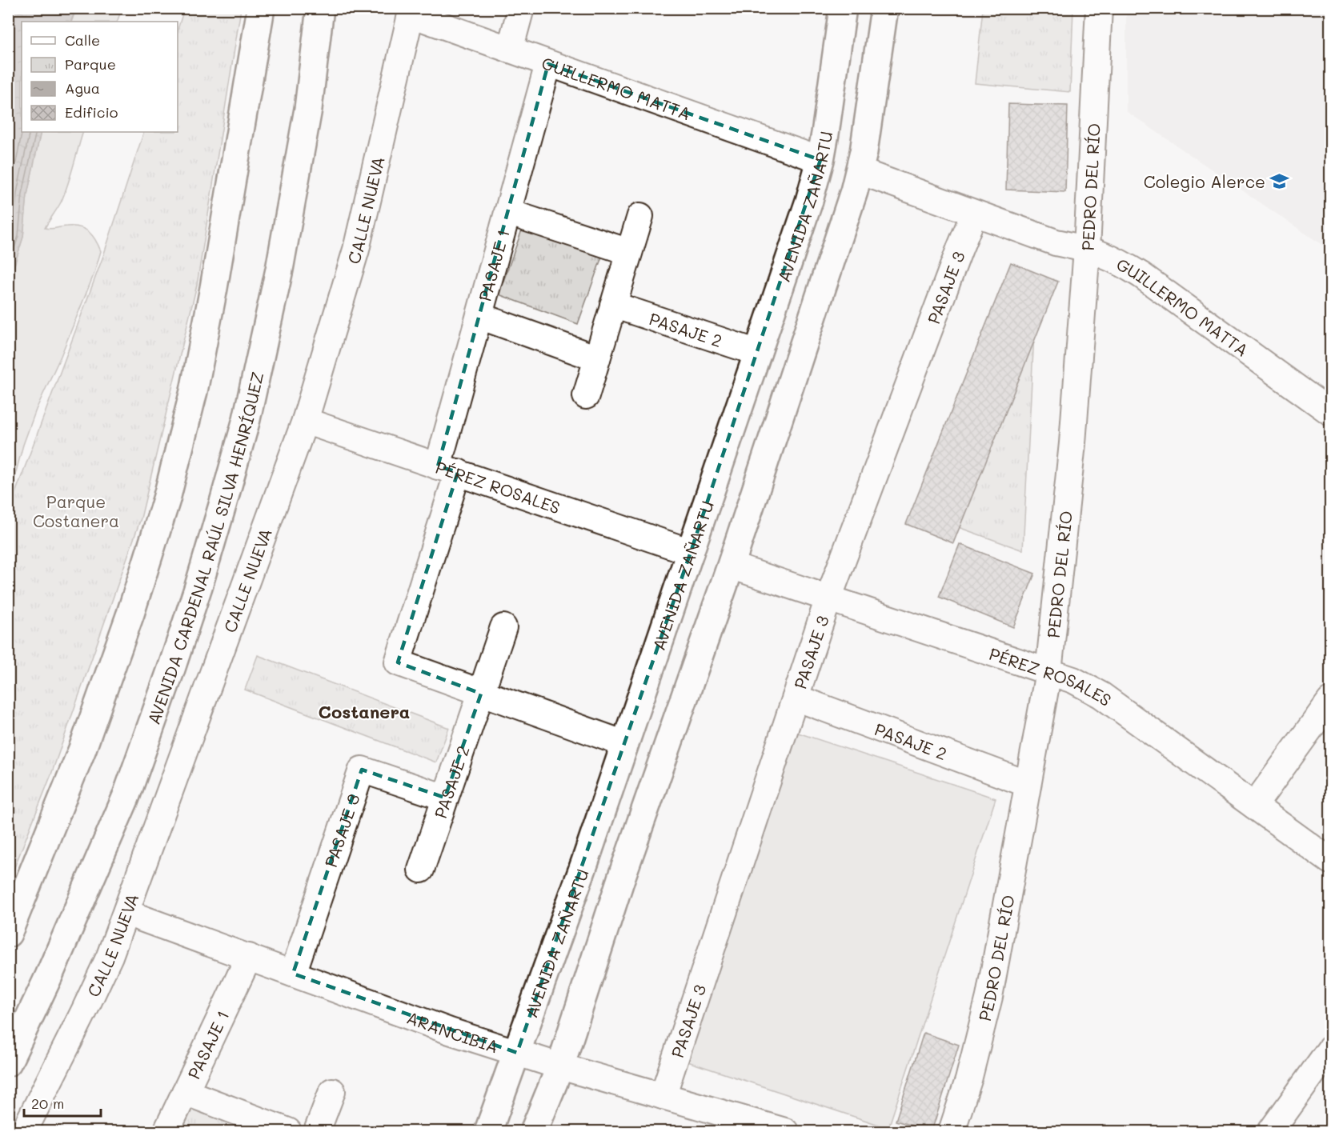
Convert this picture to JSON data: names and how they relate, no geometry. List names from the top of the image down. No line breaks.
{"streets":{"street":["GUILLERMO MATTA","PEDRO DEL RÍO","AVENIDA ZAÑARTU","CALLE NUEVA","PASAJE 1","PASAJE 3","PASAJE 2","PÉREZ ROSALES","AVENIDA CARDENAL RAÚL SILVA HENRÍQUEZ","ARANCIBIA"]},"crossings":[["GUILLERMO MATTA","PEDRO DEL RÍO"],["GUILLERMO MATTA","AVENIDA ZAÑARTU"],["GUILLERMO MATTA","CALLE NUEVA"],["GUILLERMO MATTA","PASAJE 1"],["GUILLERMO MATTA","PASAJE 3"],["PEDRO DEL RÍO","PASAJE 2"],["PEDRO DEL RÍO","PÉREZ ROSALES"],["AVENIDA ZAÑARTU","PASAJE 2"],["AVENIDA ZAÑARTU","PÉREZ ROSALES"],["AVENIDA ZAÑARTU","ARANCIBIA"],["CALLE NUEVA","PÉREZ ROSALES"],["CALLE NUEVA","ARANCIBIA"],["PASAJE 1","PASAJE 2"],["PASAJE 1","PÉREZ ROSALES"],["PASAJE 1","ARANCIBIA"],["PASAJE 3","PASAJE 2"],["PASAJE 3","PÉREZ ROSALES"],["PASAJE 3","ARANCIBIA"]],"districts":["Costanera"],"parks":["Parque Costanera"],"places":{"school or university":["Colegio Alerce"]},"legend":["Calle","Parque","Agua","Edificio"],"scale_bar":"20 m"}
